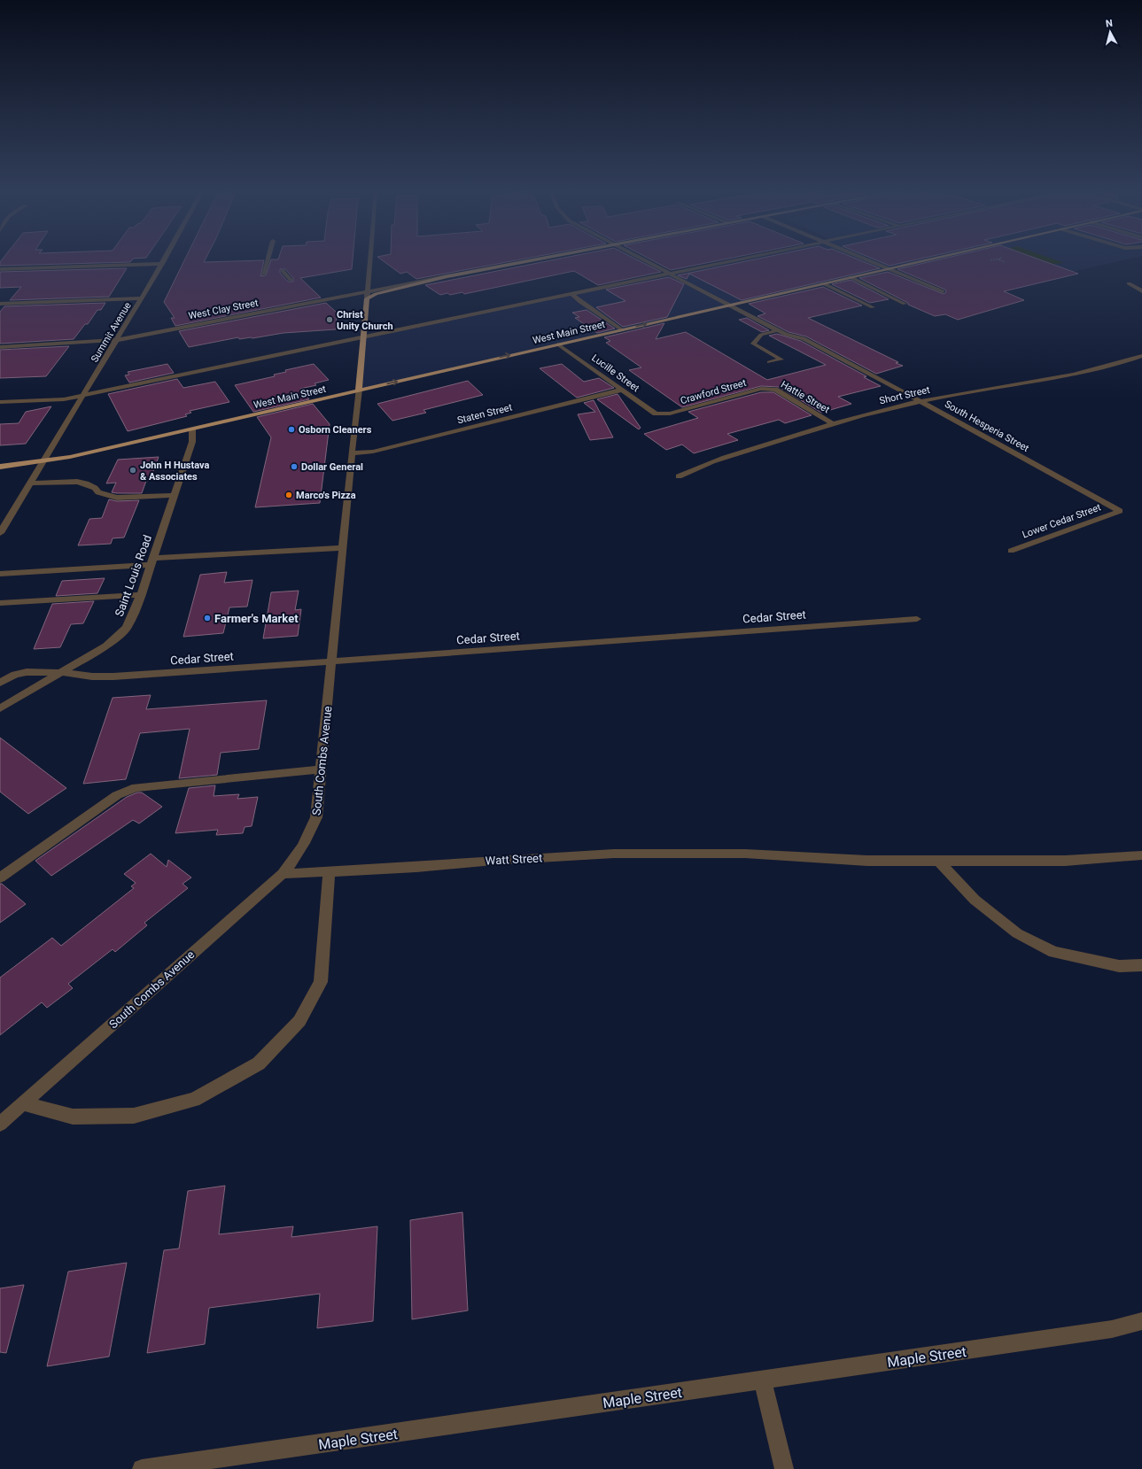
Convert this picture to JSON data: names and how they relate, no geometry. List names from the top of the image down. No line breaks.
{"streets":{"main road":["West Clay Street","West Main Street"],"street":["Summit Avenue","Lucille Street","Crawford Street","Short Street","Hattie Street","Staten Street","South Hesperia Street","Lower Cedar Street","Saint Louis Road","Cedar Street","South Combs Avenue","Watt Street","Maple Street"]},"crossings":[["West Clay Street","Summit Avenue"],["Summit Avenue","West Main Street"],["West Main Street","Lucille Street"],["West Main Street","South Hesperia Street"],["West Main Street","Saint Louis Road"],["West Main Street","South Combs Avenue"],["Lucille Street","Crawford Street"],["Lucille Street","Staten Street"],["Crawford Street","Hattie Street"],["Short Street","Hattie Street"],["Short Street","South Hesperia Street"],["Staten Street","South Combs Avenue"],["South Hesperia Street","Lower Cedar Street"],["Saint Louis Road","Cedar Street"],["Cedar Street","South Combs Avenue"],["South Combs Avenue","Watt Street"]],"places":["Christ Unity Church","Osborn Cleaners","Dollar General","John H Hustava & Associates","Marco's Pizza","Farmer's Market"],"north":"top"}
